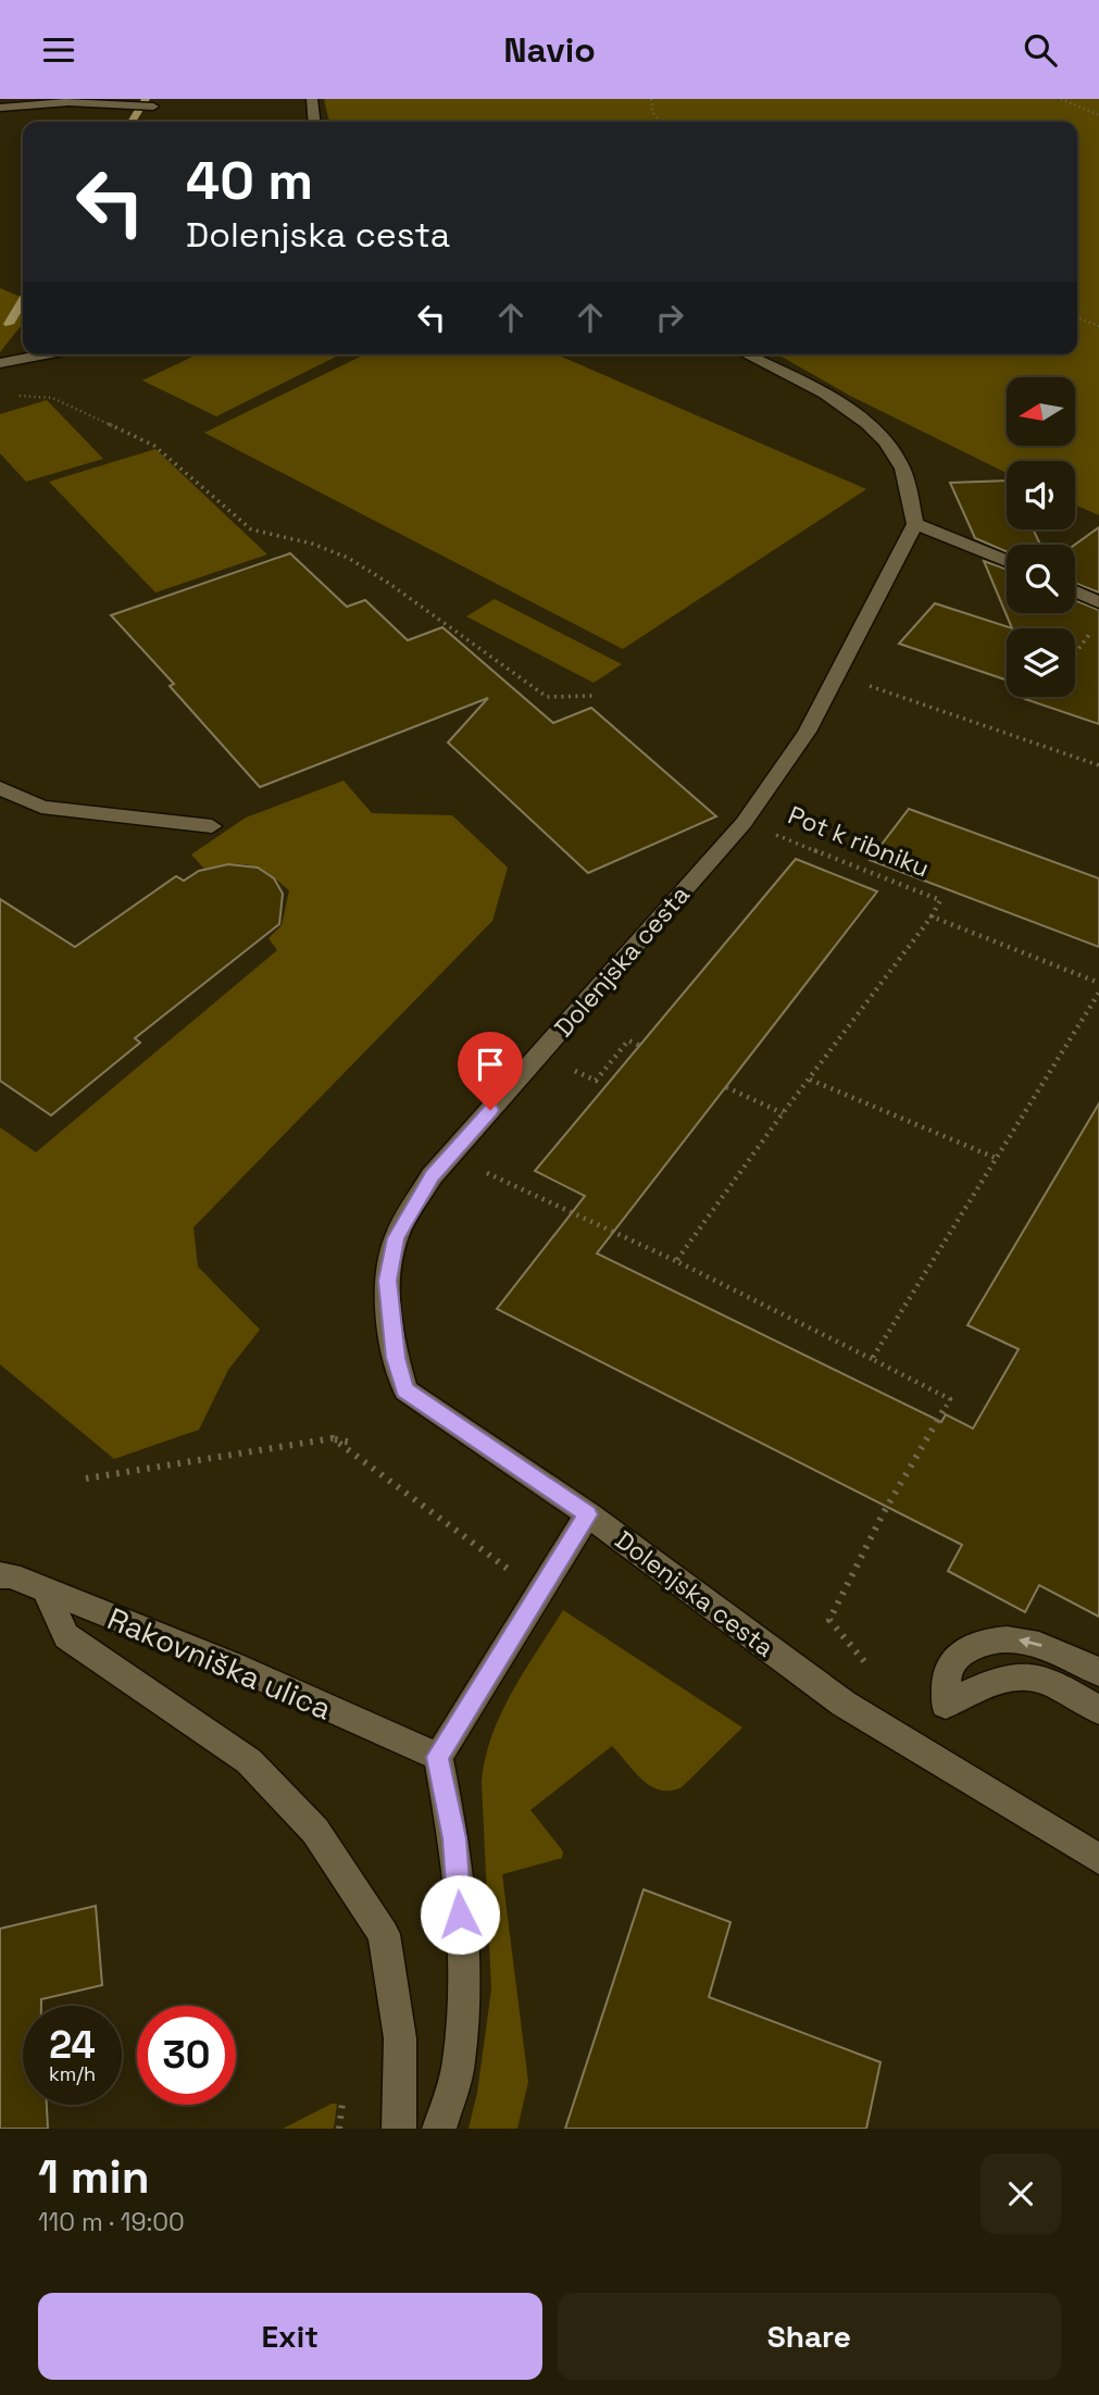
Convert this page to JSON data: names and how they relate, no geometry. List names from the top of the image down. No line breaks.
{"streets":{"street":["Dolenjska cesta","Rakovniška ulica"],"path":["Pot k ribniku"]},"crossings":[["Pot k ribniku","Dolenjska cesta"]],"north":"left","page":{"header":"Navio","turn":["40 m","Dolenjska cesta"],"speed":"24 km/h","limit":"30","heading":["1 min","110 m · 19:00"],"buttons":["Exit","Share"]}}
